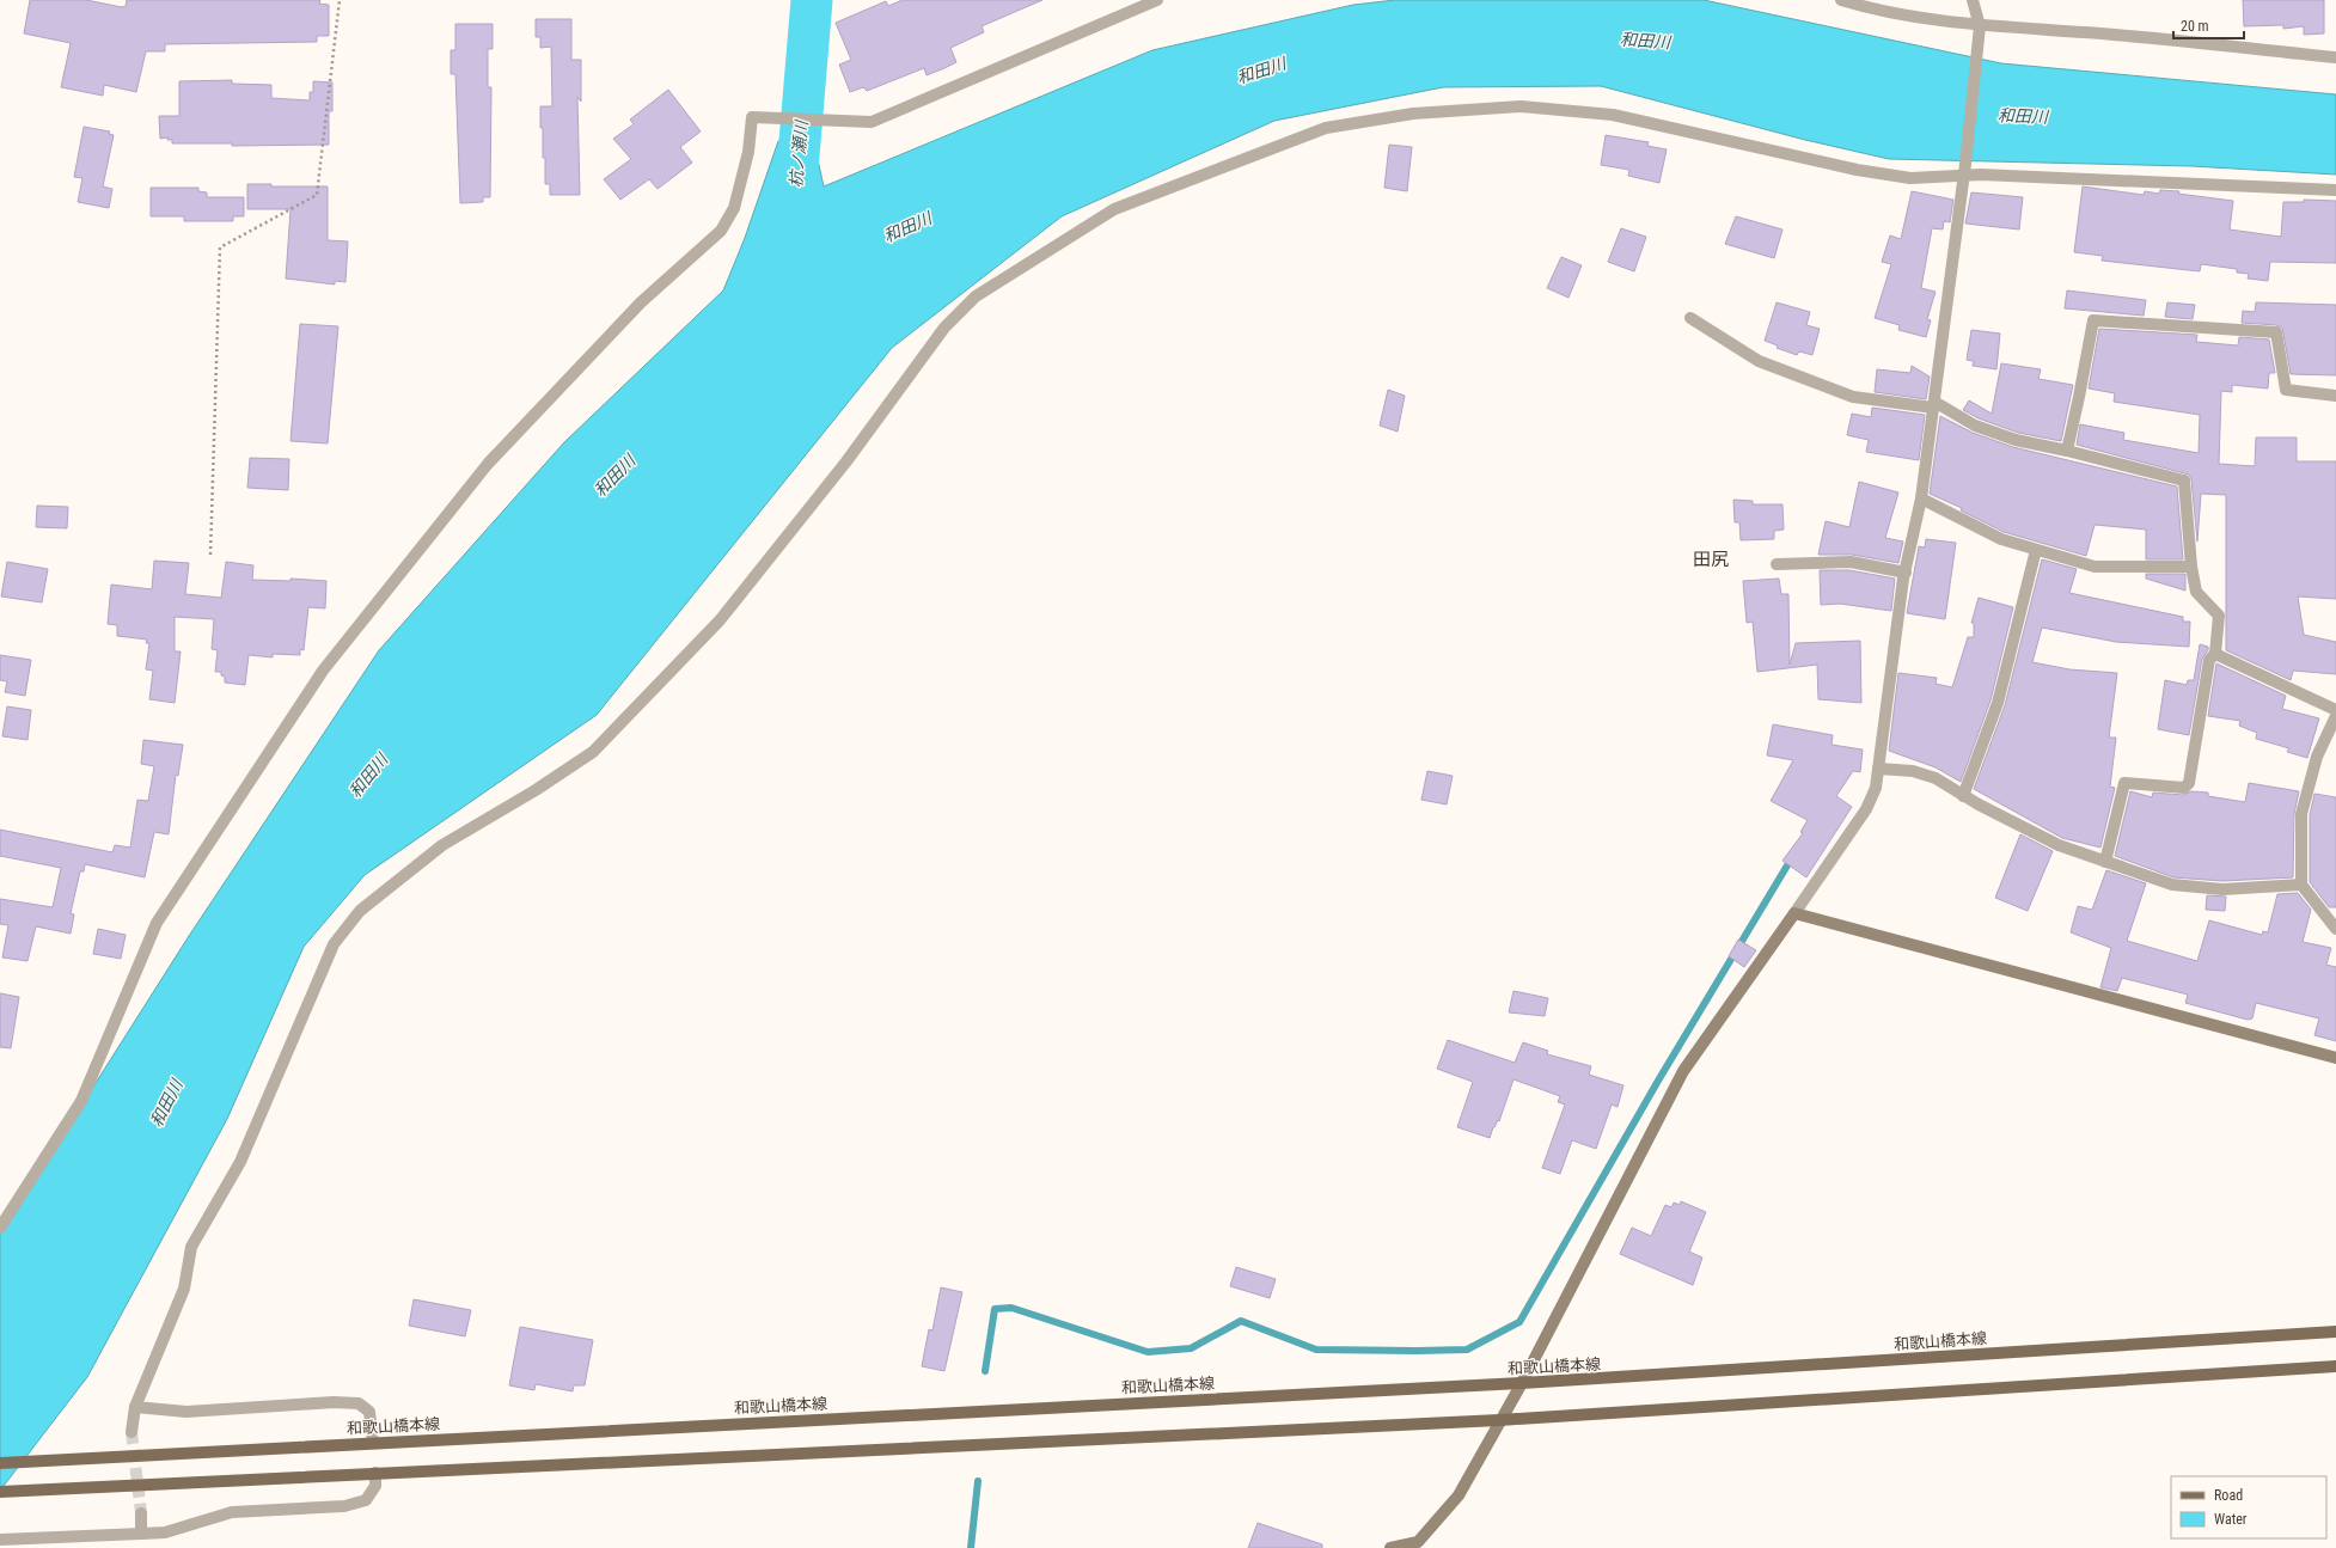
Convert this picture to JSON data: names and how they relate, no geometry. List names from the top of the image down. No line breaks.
{"streets":{"main road":["和歌山橋本線"]},"districts":["田尻"],"water":["和田川","杭ノ瀬川"],"legend":["Road","Water"],"scale_bar":"20 m"}
